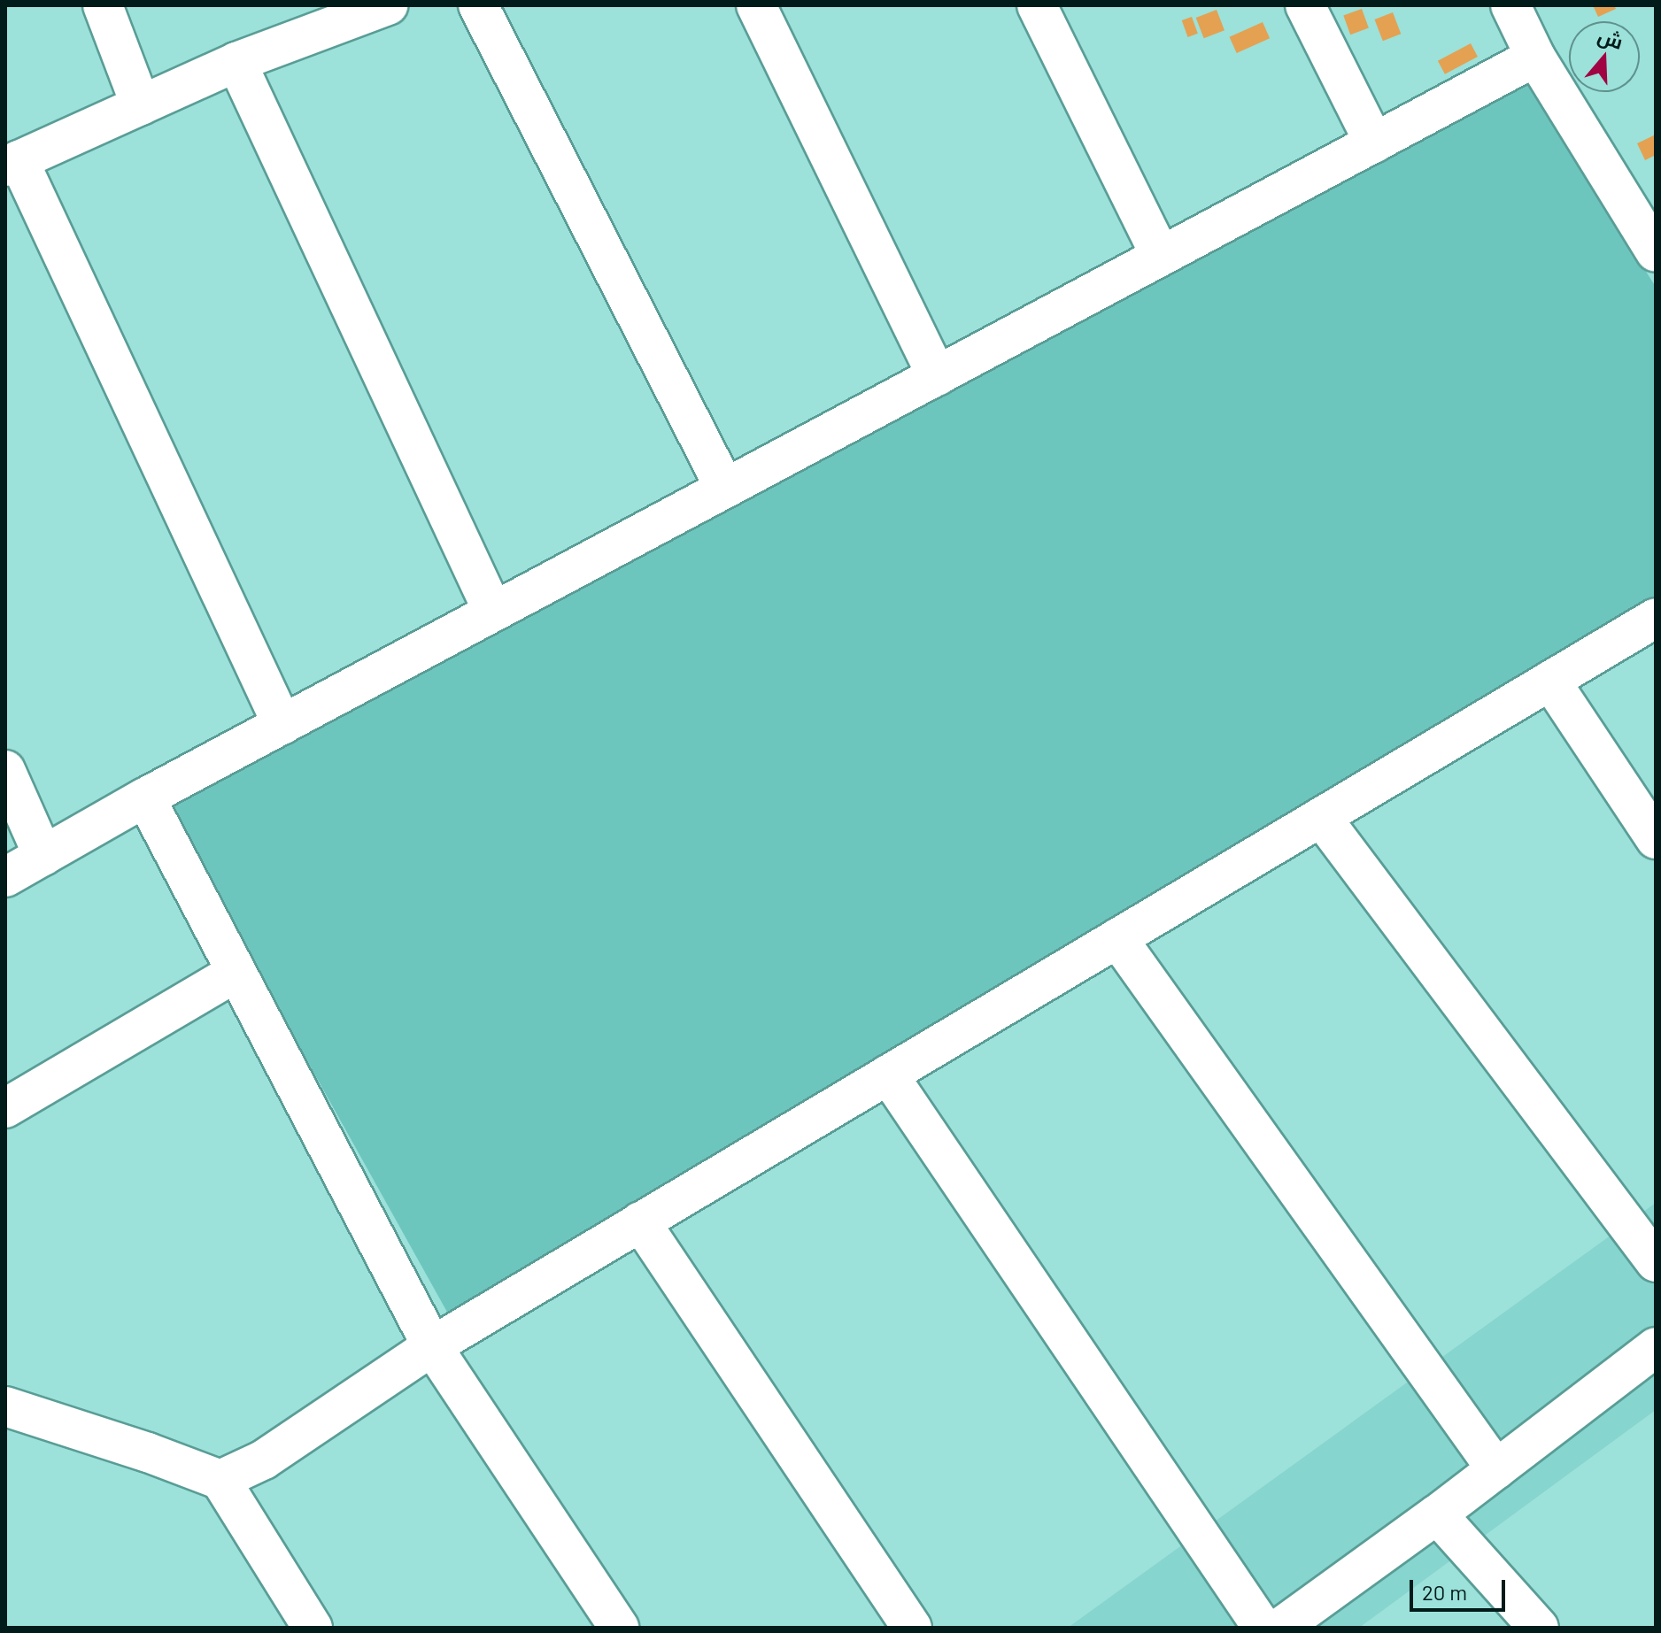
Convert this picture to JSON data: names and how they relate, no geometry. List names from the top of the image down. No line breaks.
{"scale_bar":"20 m","north":"top"}
